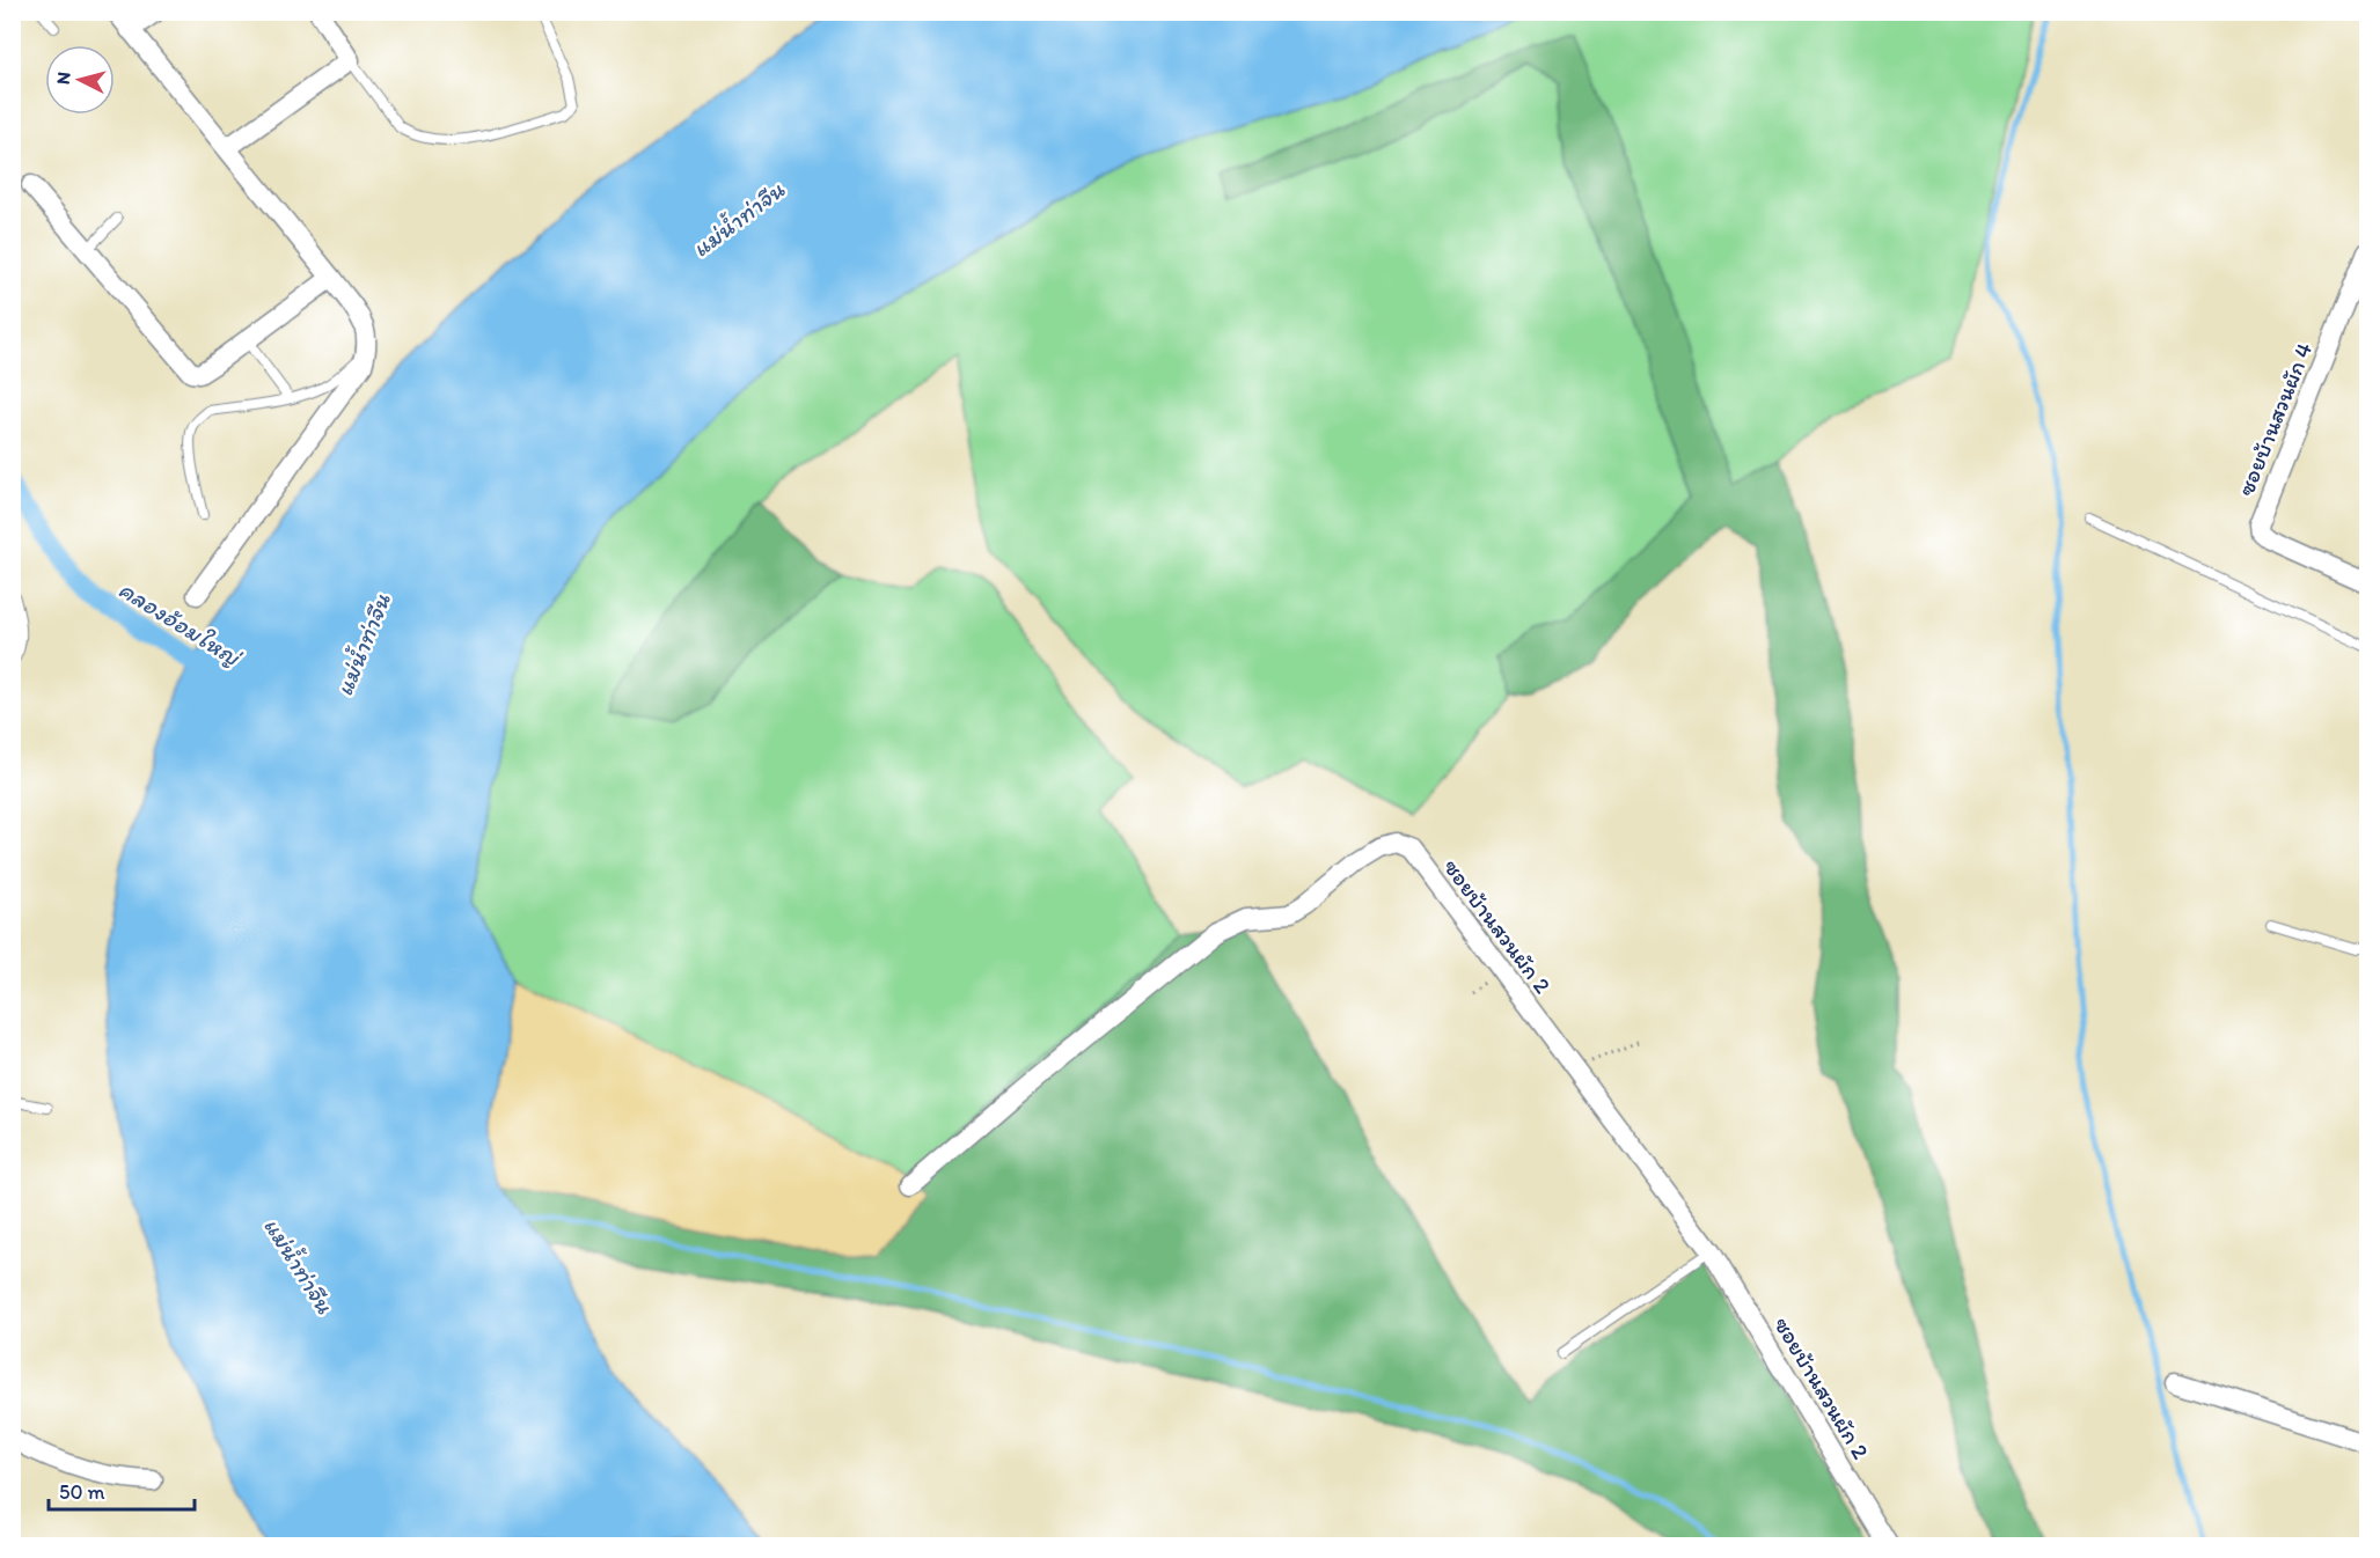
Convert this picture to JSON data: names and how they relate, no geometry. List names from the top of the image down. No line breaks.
{"streets":{"street":["ซอยบ้านสวนผัก 4","ซอยบ้านสวนผัก 2"]},"water":["แม่น้ำท่าจีน","คลองอ้อมใหญ่"],"scale_bar":"50 m","north":"left"}
